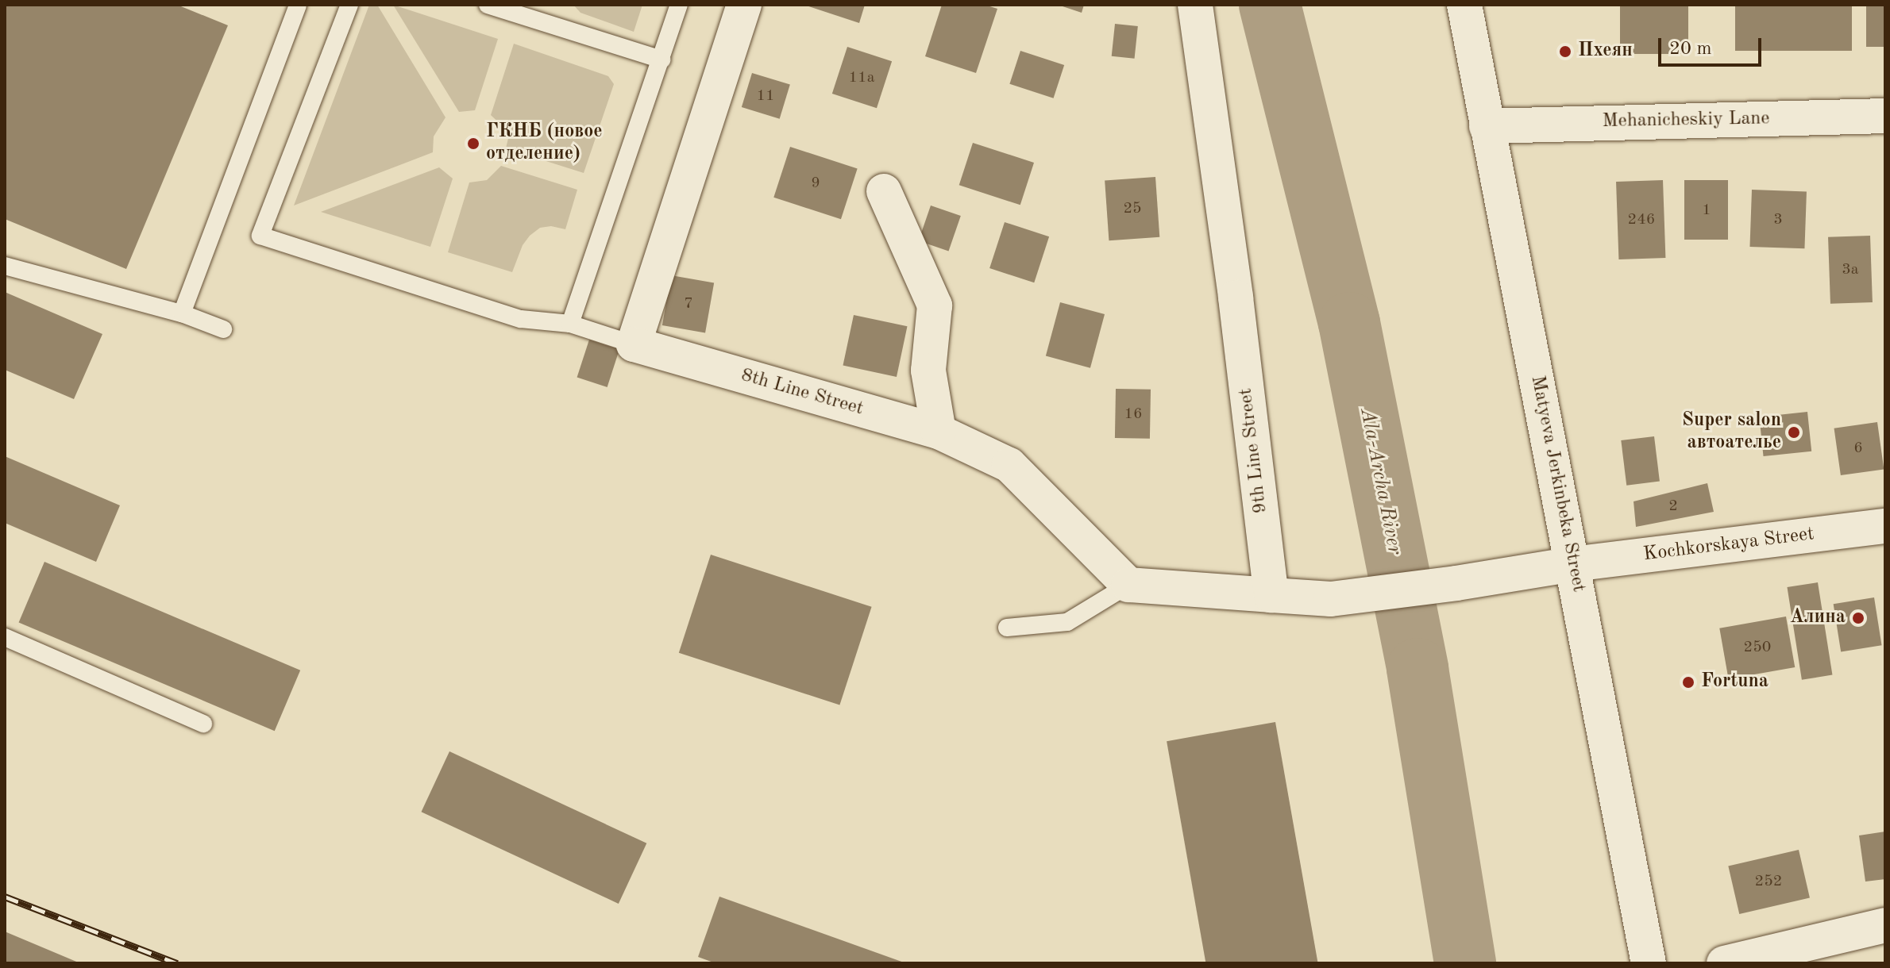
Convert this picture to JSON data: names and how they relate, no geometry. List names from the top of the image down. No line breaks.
{"streets":{"street":["Mehanicheskiy Lane","8th Line Street","9th Line Street","Matyeva Jerkinbeka Street","Kochkorskaya Street"]},"crossings":[["Mehanicheskiy Lane","Matyeva Jerkinbeka Street"],["Matyeva Jerkinbeka Street","Kochkorskaya Street"]],"water":["Ala-Archa River"],"places":["Пхеян","ГКНБ (новое отделение)","Super salon автоателье","Алина","Fortuna"],"house_numbers":["11a","11","9","25","1","246","3","3a","7","16","6","2","250","252"],"scale_bar":"20 m"}
